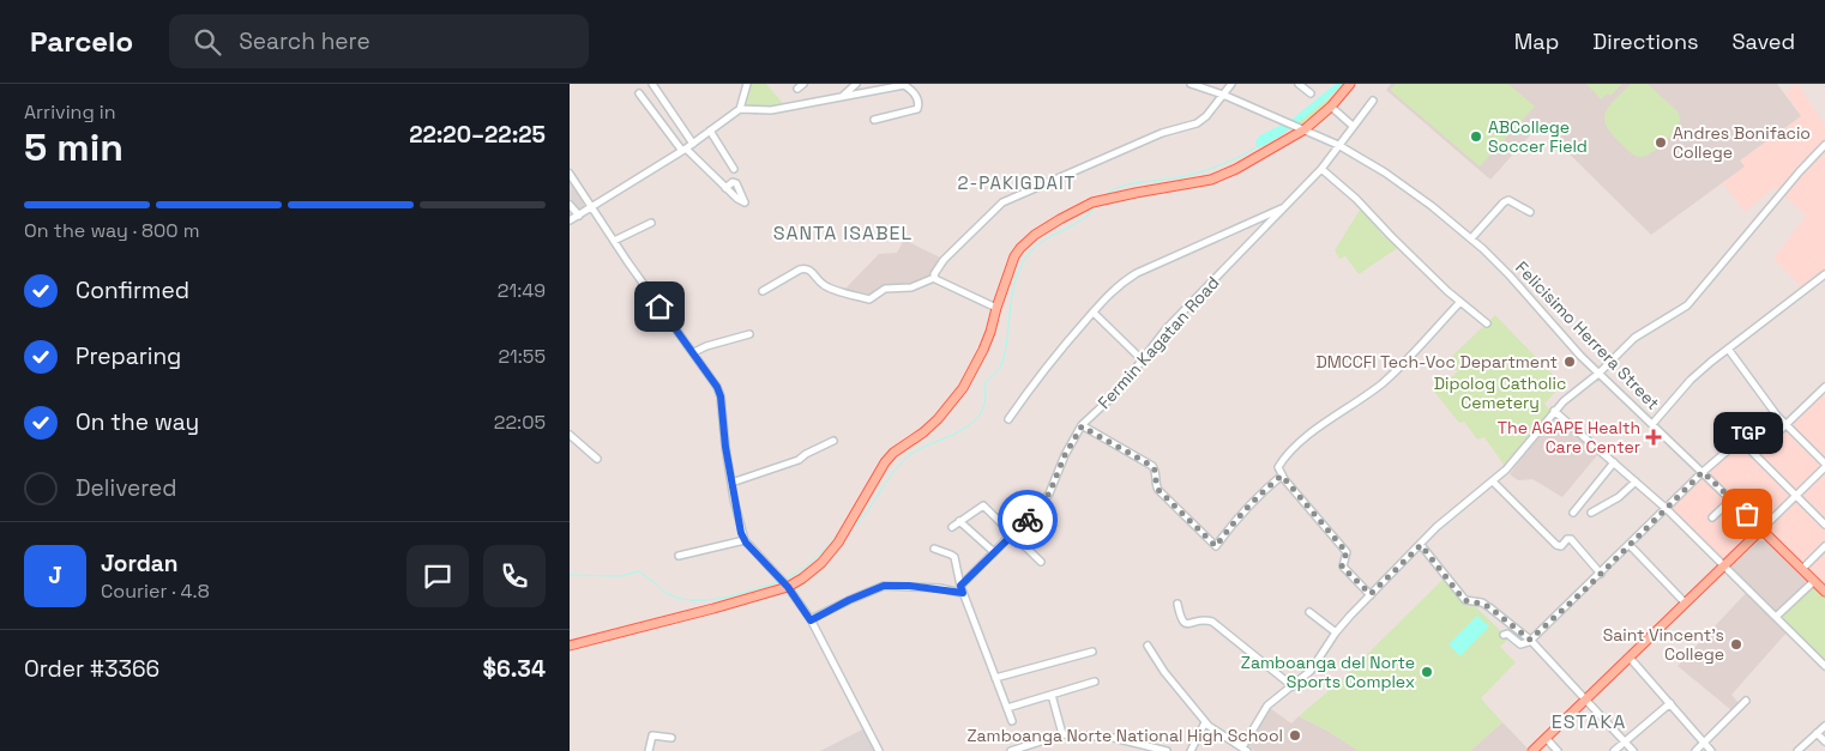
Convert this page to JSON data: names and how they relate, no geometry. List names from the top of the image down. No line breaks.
{"streets":{"main road":["Felicisimo Herrera Street"],"street":["Fermin Kagatan Road"]},"crossings":[["Felicisimo Herrera Street","Fermin Kagatan Road"]],"districts":["2-PAKIGDAIT","SANTA ISABEL","ESTAKA"],"parks":["Dipolog Catholic Cemetery"],"places":{"other":["ABCollege Soccer Field","Andres Bonifacio College","DMCCFI Tech-Voc Department","TGP","Saint Vincent's College","Zamboanga del Norte Sports Complex","Zamboanga Norte National High School"],"health":["The AGAPE Health Care Center"]},"page":{"header":"Parcelo","search":"Search here","nav":["Map","Directions","Saved"],"heading":["5 min","Arriving in","22:20–22:25"],"panel":["Jordan","Courier · 4.8","Order #3366","$6.34"],"bar":"On the way · 800 m","list":[["Confirmed","21:49"],["Preparing","21:55"],["On the way","22:05"],"Delivered"],"bubble":"TGP","round":"J"}}
